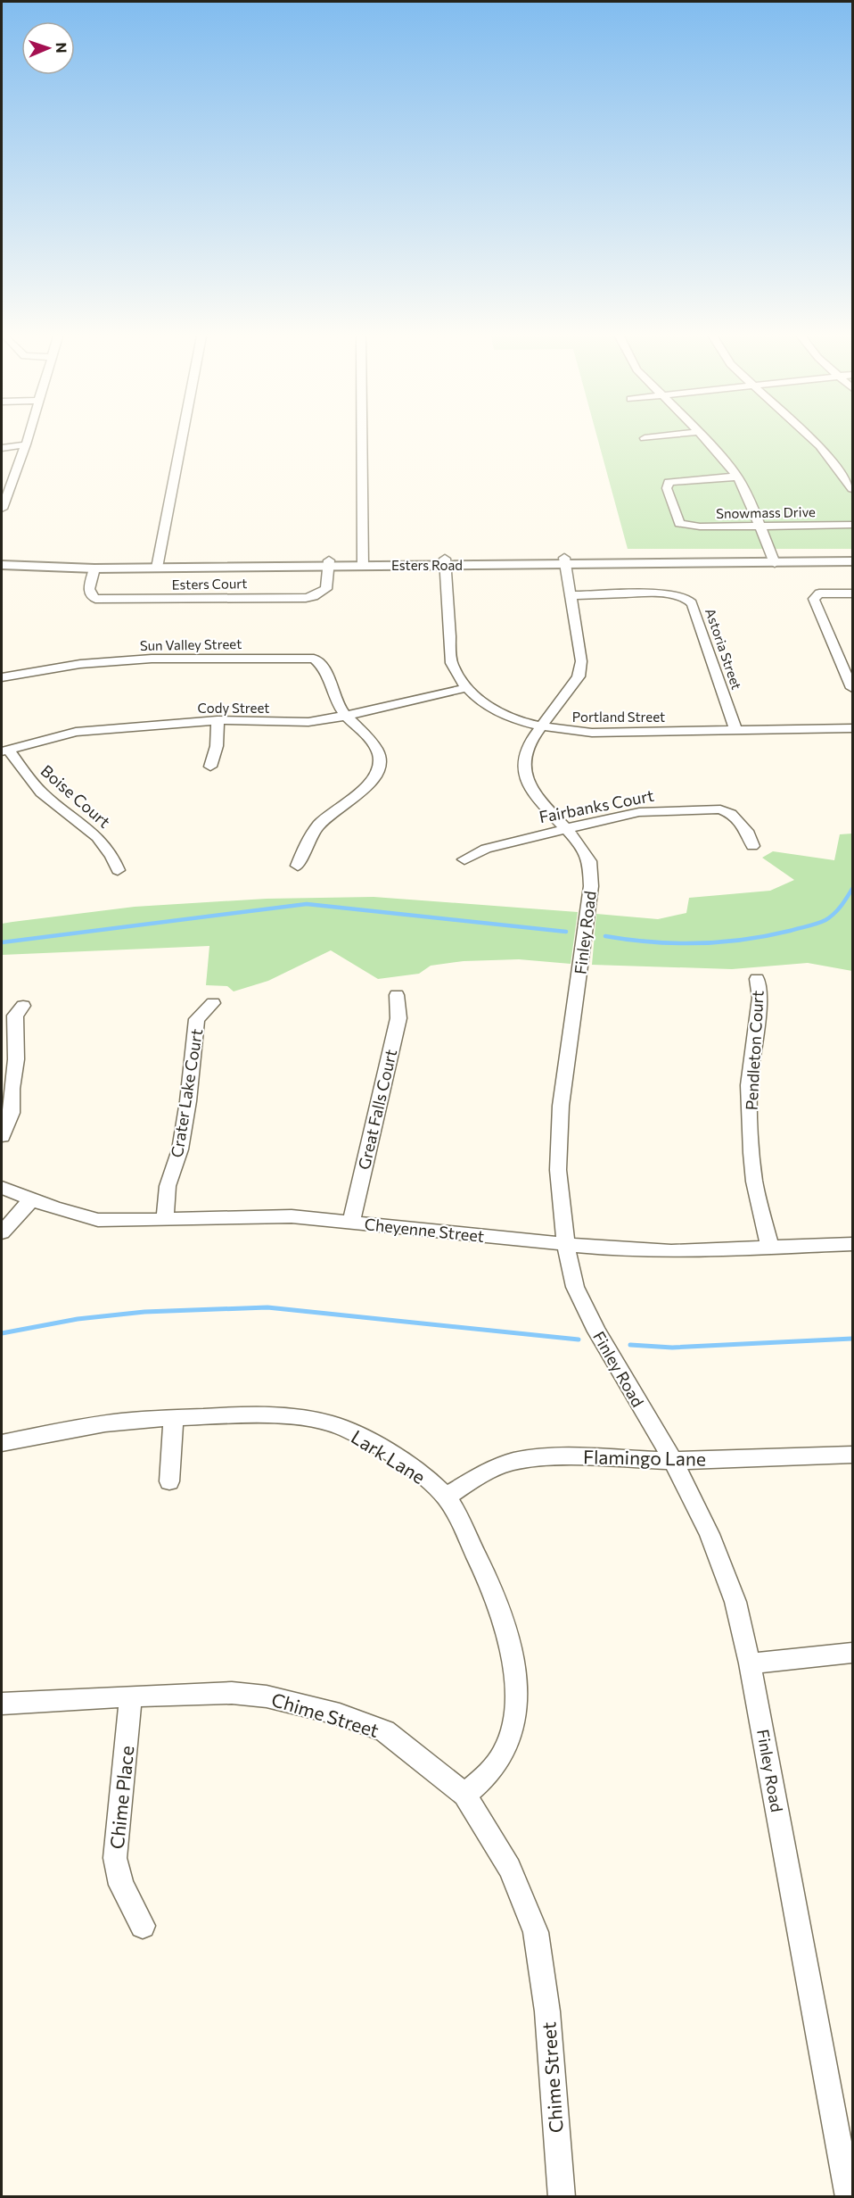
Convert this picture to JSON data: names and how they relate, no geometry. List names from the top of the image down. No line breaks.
{"streets":{"main road":["Esters Road"],"street":["Snowmass Drive","Esters Court","Sun Valley Street","Astoria Street","Cody Street","Portland Street","Boise Court","Fairbanks Court","Finley Road","Pendleton Court","Crater Lake Court","Great Falls Court","Cheyenne Street","Lark Lane","Flamingo Lane","Chime Street","Chime Place"]},"crossings":[["Esters Road","Esters Court"],["Esters Road","Portland Street"],["Esters Road","Finley Road"],["Sun Valley Street","Cody Street"],["Astoria Street","Portland Street"],["Astoria Street","Finley Road"],["Cody Street","Portland Street"],["Cody Street","Boise Court"],["Portland Street","Finley Road"],["Fairbanks Court","Finley Road"],["Finley Road","Cheyenne Street"],["Finley Road","Flamingo Lane"],["Pendleton Court","Cheyenne Street"],["Crater Lake Court","Cheyenne Street"],["Great Falls Court","Cheyenne Street"],["Lark Lane","Flamingo Lane"],["Lark Lane","Chime Street"],["Chime Street","Chime Place"]],"north":"right"}
